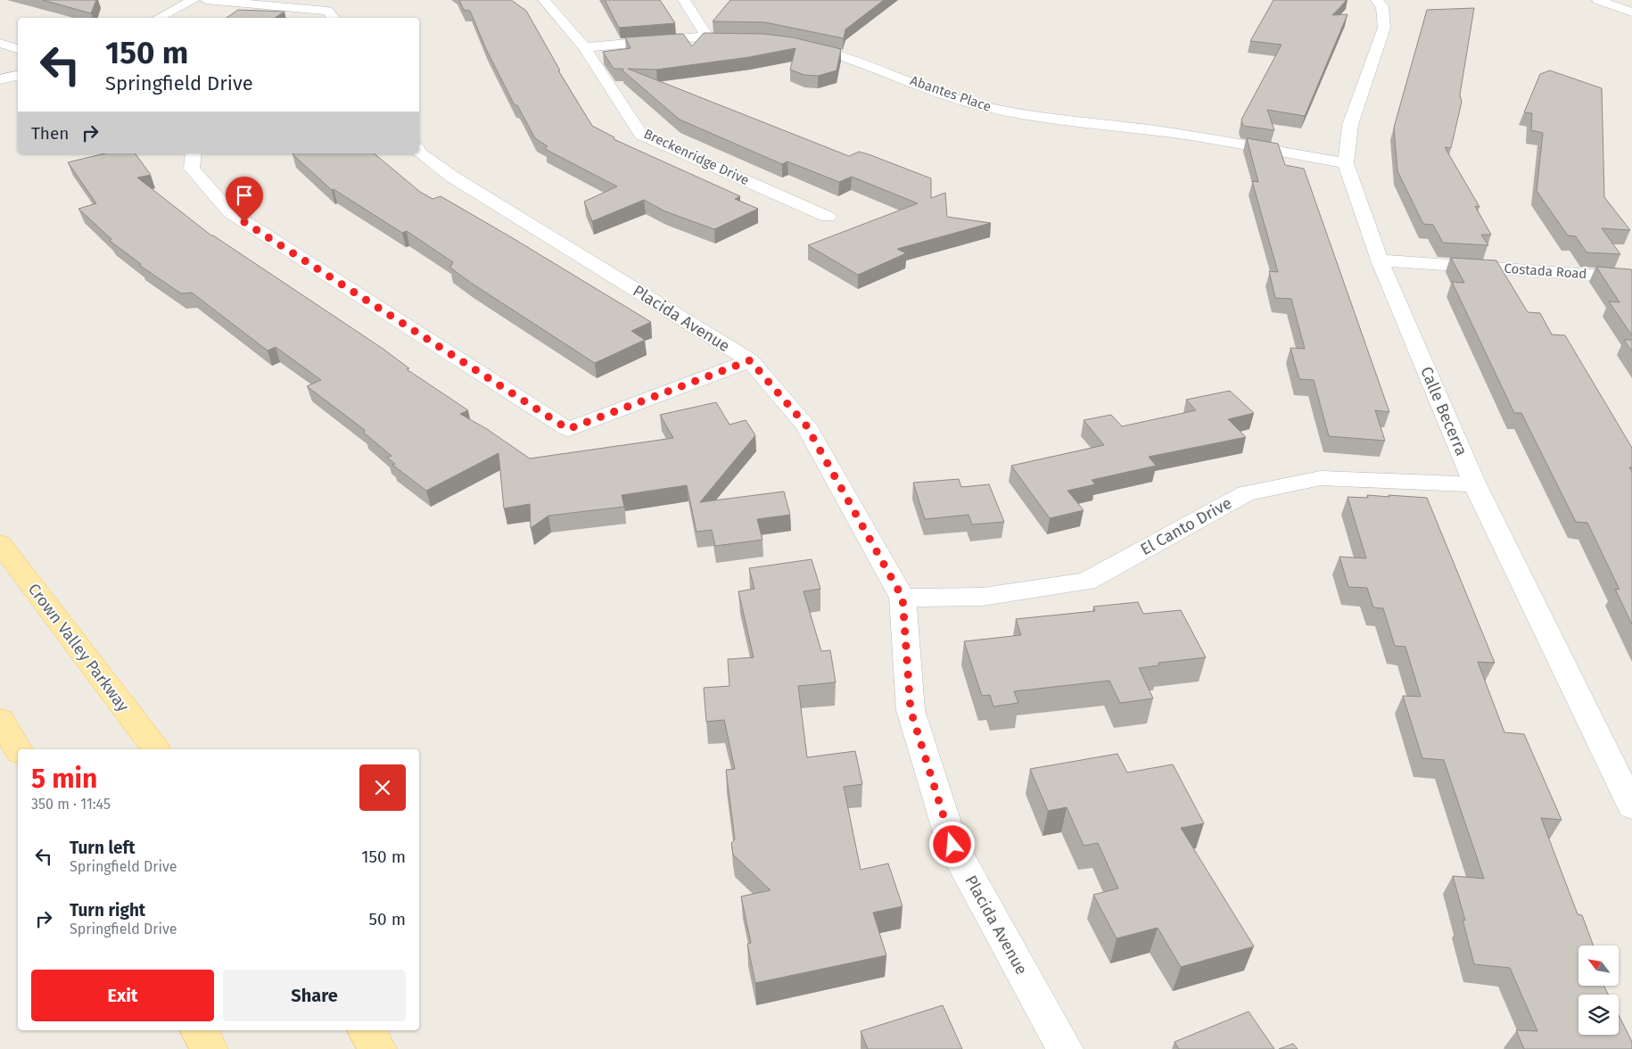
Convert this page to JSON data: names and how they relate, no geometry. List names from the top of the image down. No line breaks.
{"streets":{"main road":["Crown Valley Parkway"],"street":["Abantes Place","Breckenridge Drive","Costada Road","Placida Avenue","Calle Becerra","El Canto Drive"]},"crossings":[["Abantes Place","Calle Becerra"],["Costada Road","Calle Becerra"],["Placida Avenue","El Canto Drive"],["Calle Becerra","El Canto Drive"]],"north":"top left","page":{"turn":["150 m","Springfield Drive"],"then":"Then","heading":["5 min","350 m · 11:45"],"list":[{"name":"Turn left","note":"Springfield Drive","value":"150 m"},{"name":"Turn right","note":"Springfield Drive","value":"50 m"}],"buttons":["Exit","Share"]}}
